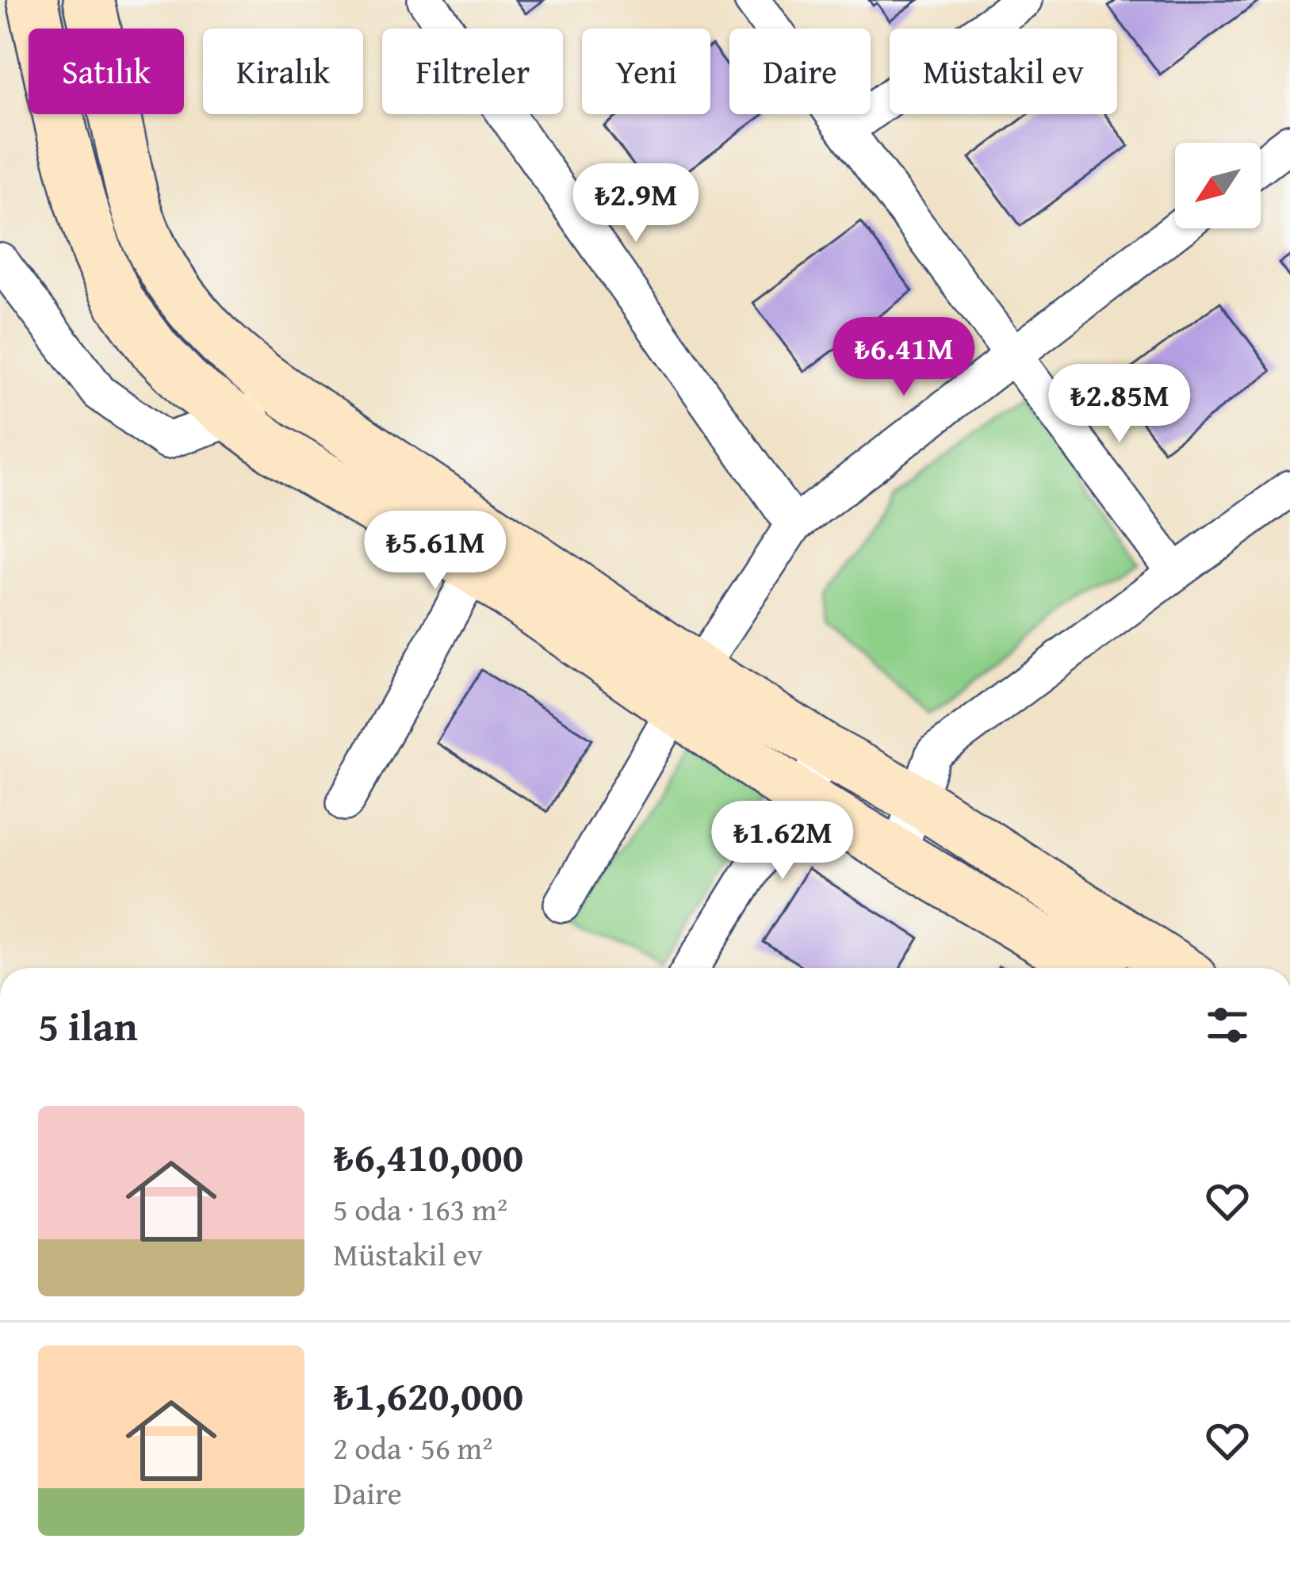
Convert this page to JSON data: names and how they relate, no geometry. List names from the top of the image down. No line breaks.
{"north":"bottom left","page":{"chip":["Satılık","Kiralık","Filtreler","Yeni","Daire","Müstakil ev"],"price":["₺2.9M","₺6.41M","₺2.85M","₺5.61M","₺1.62M"],"heading":"5 ilan","list":[{"name":"₺6,410,000","note":"5 oda · 163 m² · Müstakil ev"},{"name":"₺1,620,000","note":"2 oda · 56 m² · Daire"}]}}
